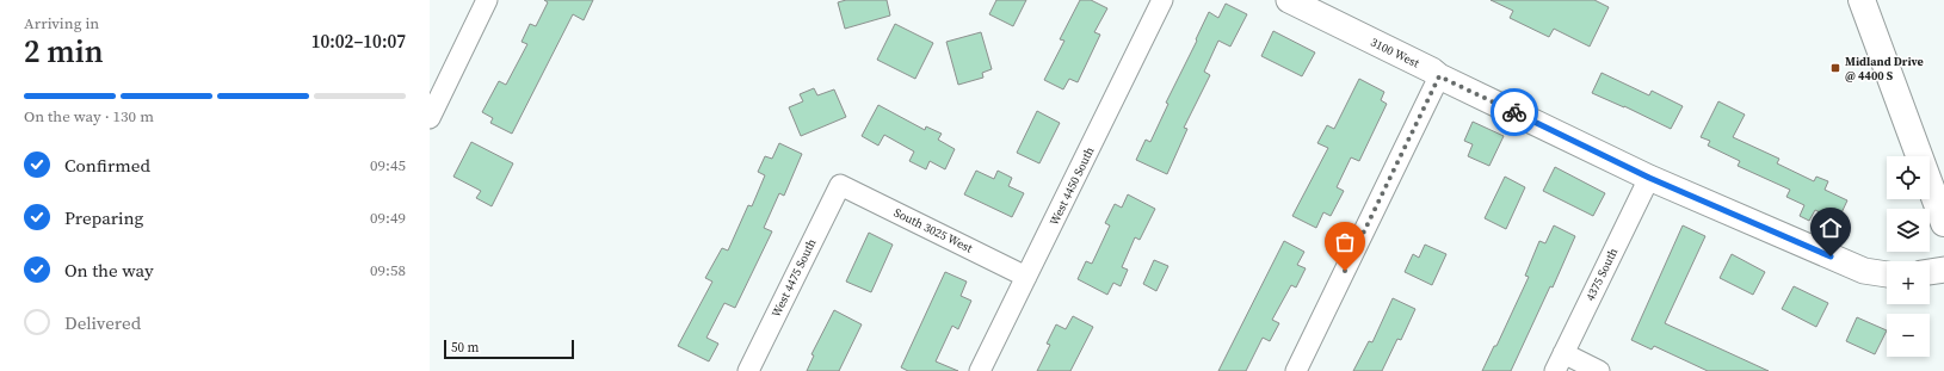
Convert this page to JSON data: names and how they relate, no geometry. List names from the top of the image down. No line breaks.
{"streets":{"street":["3100 West","West 4450 South","South 3025 West","4375 South","West 4475 South"]},"crossings":[["3100 West","4375 South"],["West 4450 South","South 3025 West"],["South 3025 West","West 4475 South"]],"places":{"transit":["Midland Drive @ 4400 S"]},"scale_bar":"50 m","page":{"heading":["2 min","Arriving in","10:02–10:07"],"bar":"On the way · 130 m","list":[["Confirmed","09:45"],["Preparing","09:49"],["On the way","09:58"],"Delivered"],"map_buttons":["+","−"],"scale":"50 m"}}
